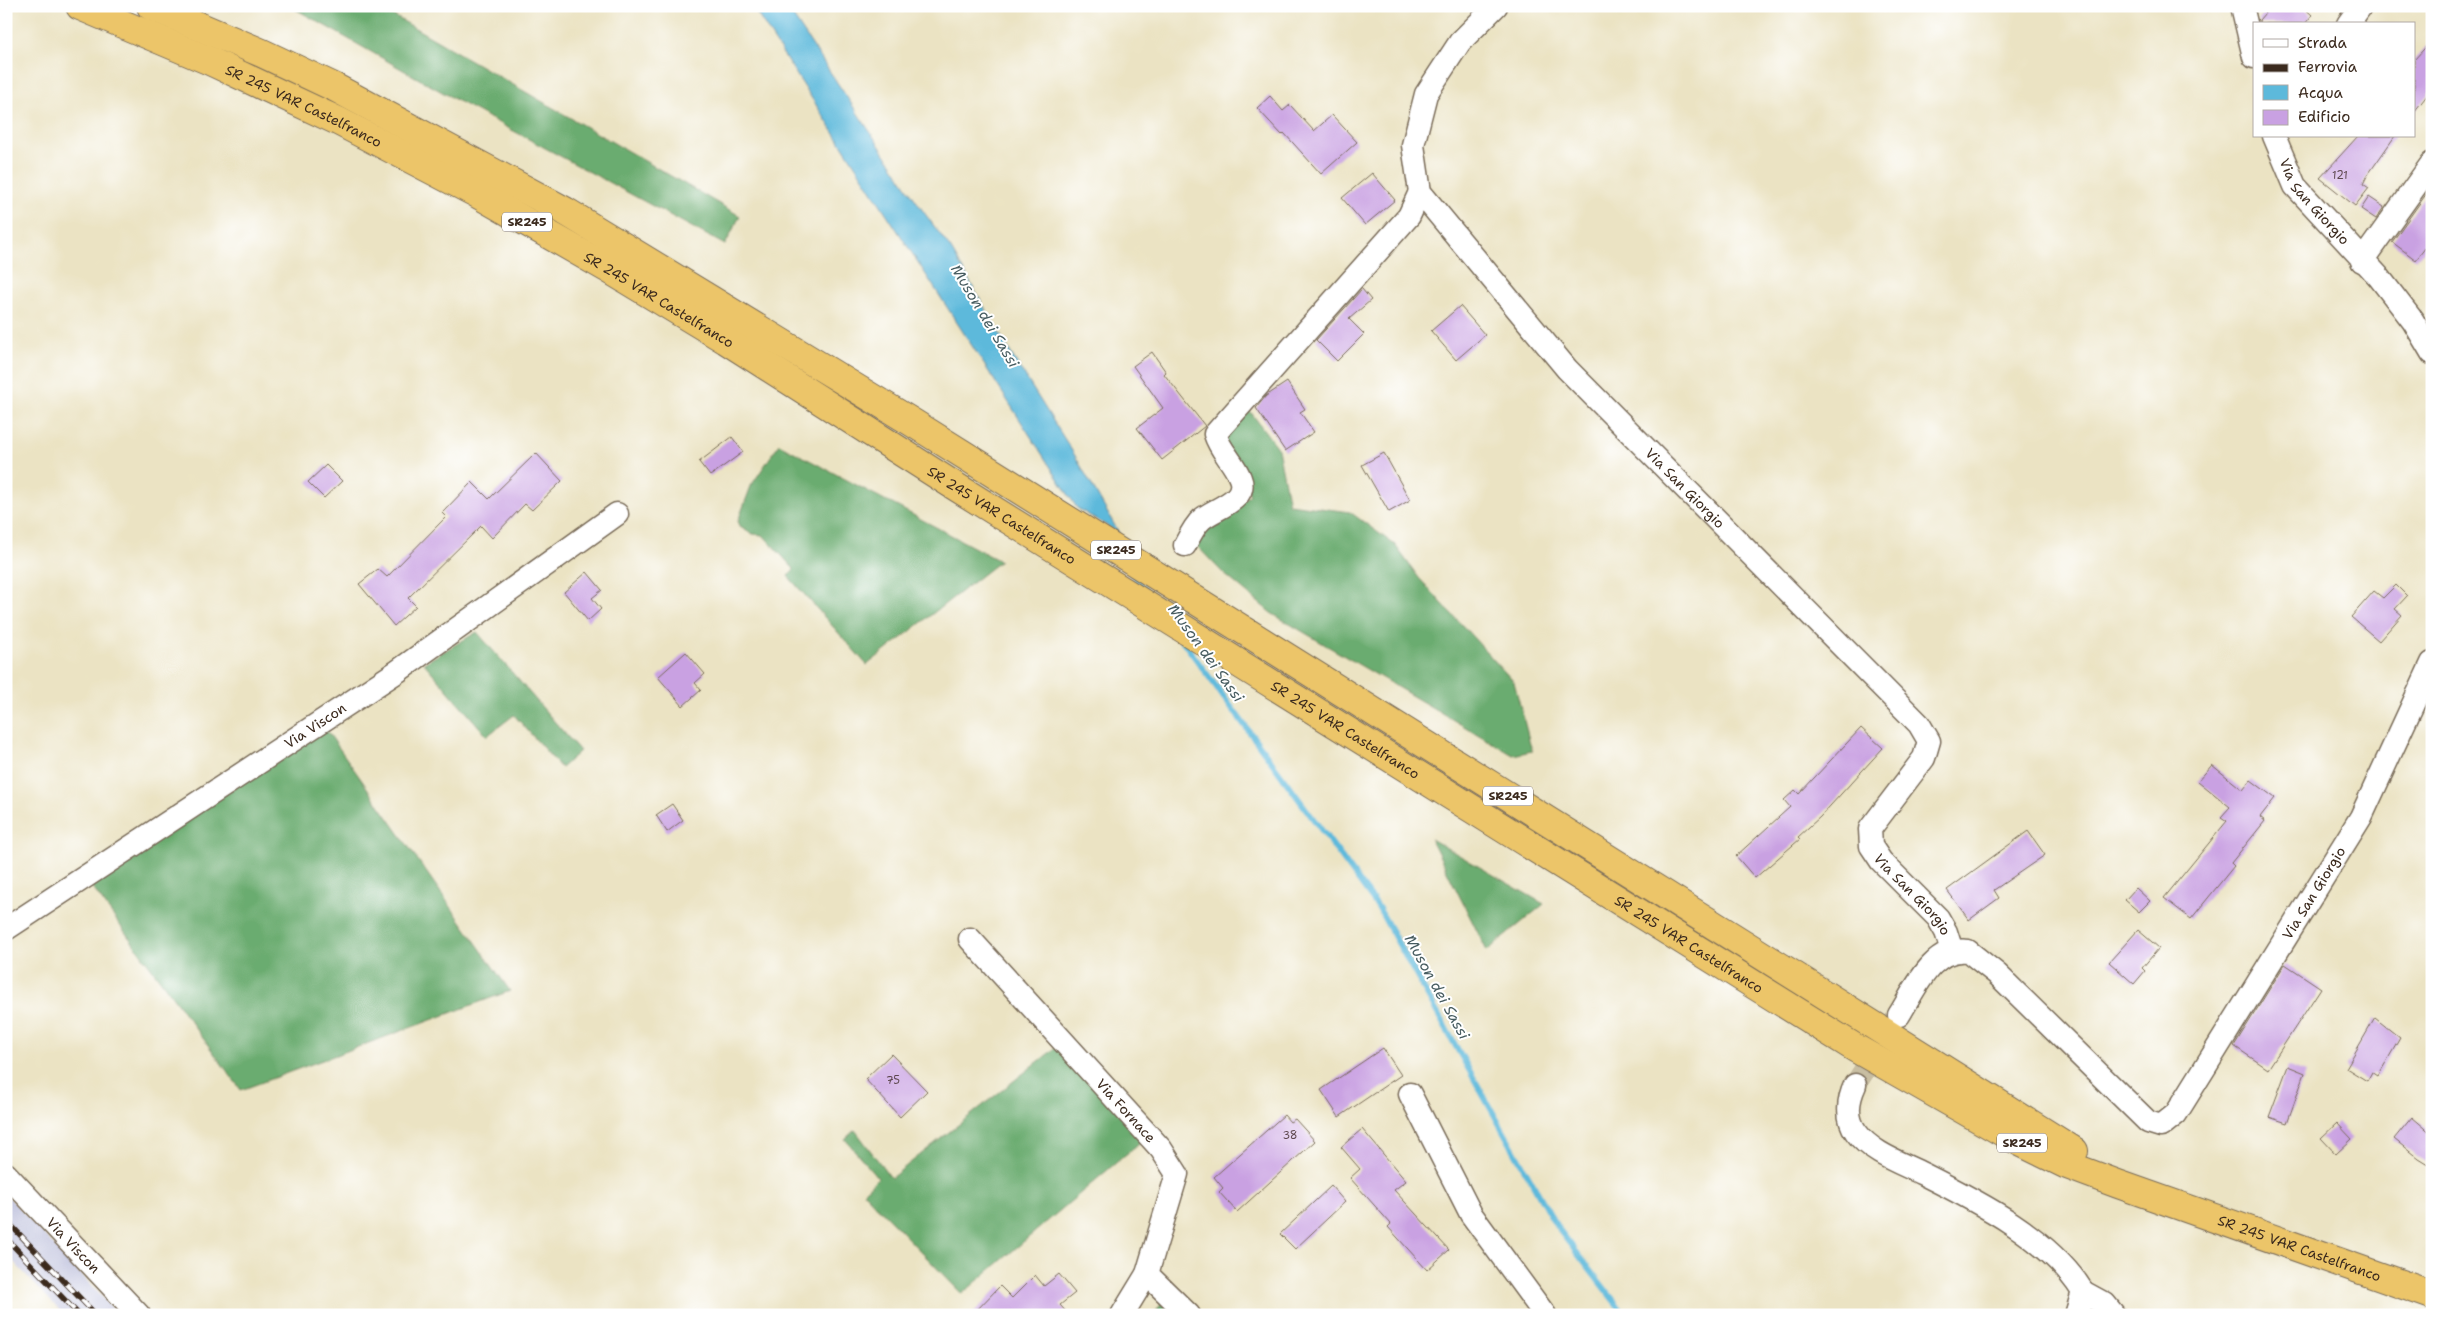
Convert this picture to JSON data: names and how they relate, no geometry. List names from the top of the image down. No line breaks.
{"streets":{"highway":["SR 245 VAR Castelfranco","SR245"],"street":["Via San Giorgio","Via Viscon","Via Fornace"]},"water":["Muson dei Sassi"],"house_numbers":["121","75","38"],"legend":["Strada","Ferrovia","Acqua","Edificio"]}
